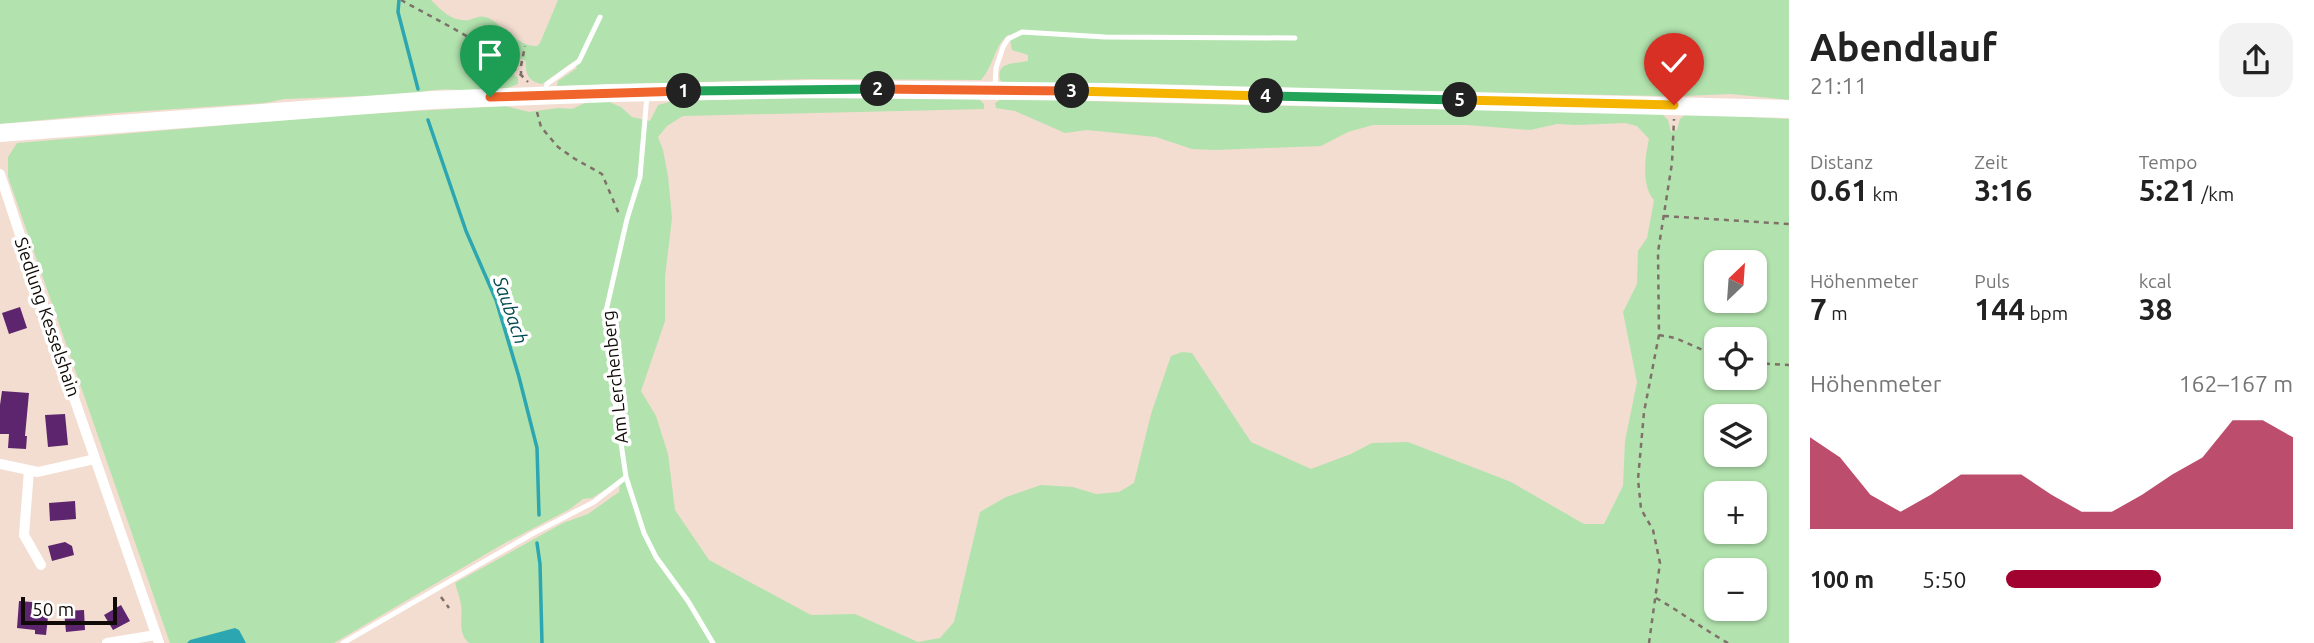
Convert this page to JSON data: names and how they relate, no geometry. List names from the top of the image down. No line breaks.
{"streets":{"street":["Siedlung Kesselshain"],"lane":["Am Lerchenberg"]},"water":["Saubach"],"scale_bar":"50 m","north":"top right","page":{"heading":["Abendlauf","21:11"],"pins":["2","1","3","4","5"],"stats":[["Distanz","0.61 km"],["Zeit","3:16"],["Tempo","5:21 /km"],["Höhenmeter","7 m"],["Puls","144 bpm"],["kcal","38"]],"map_buttons":["+","−"],"chart":["Höhenmeter","162–167 m"],"list":[{"name":"100 m","note":"5:50"}],"scale":"50 m"}}
